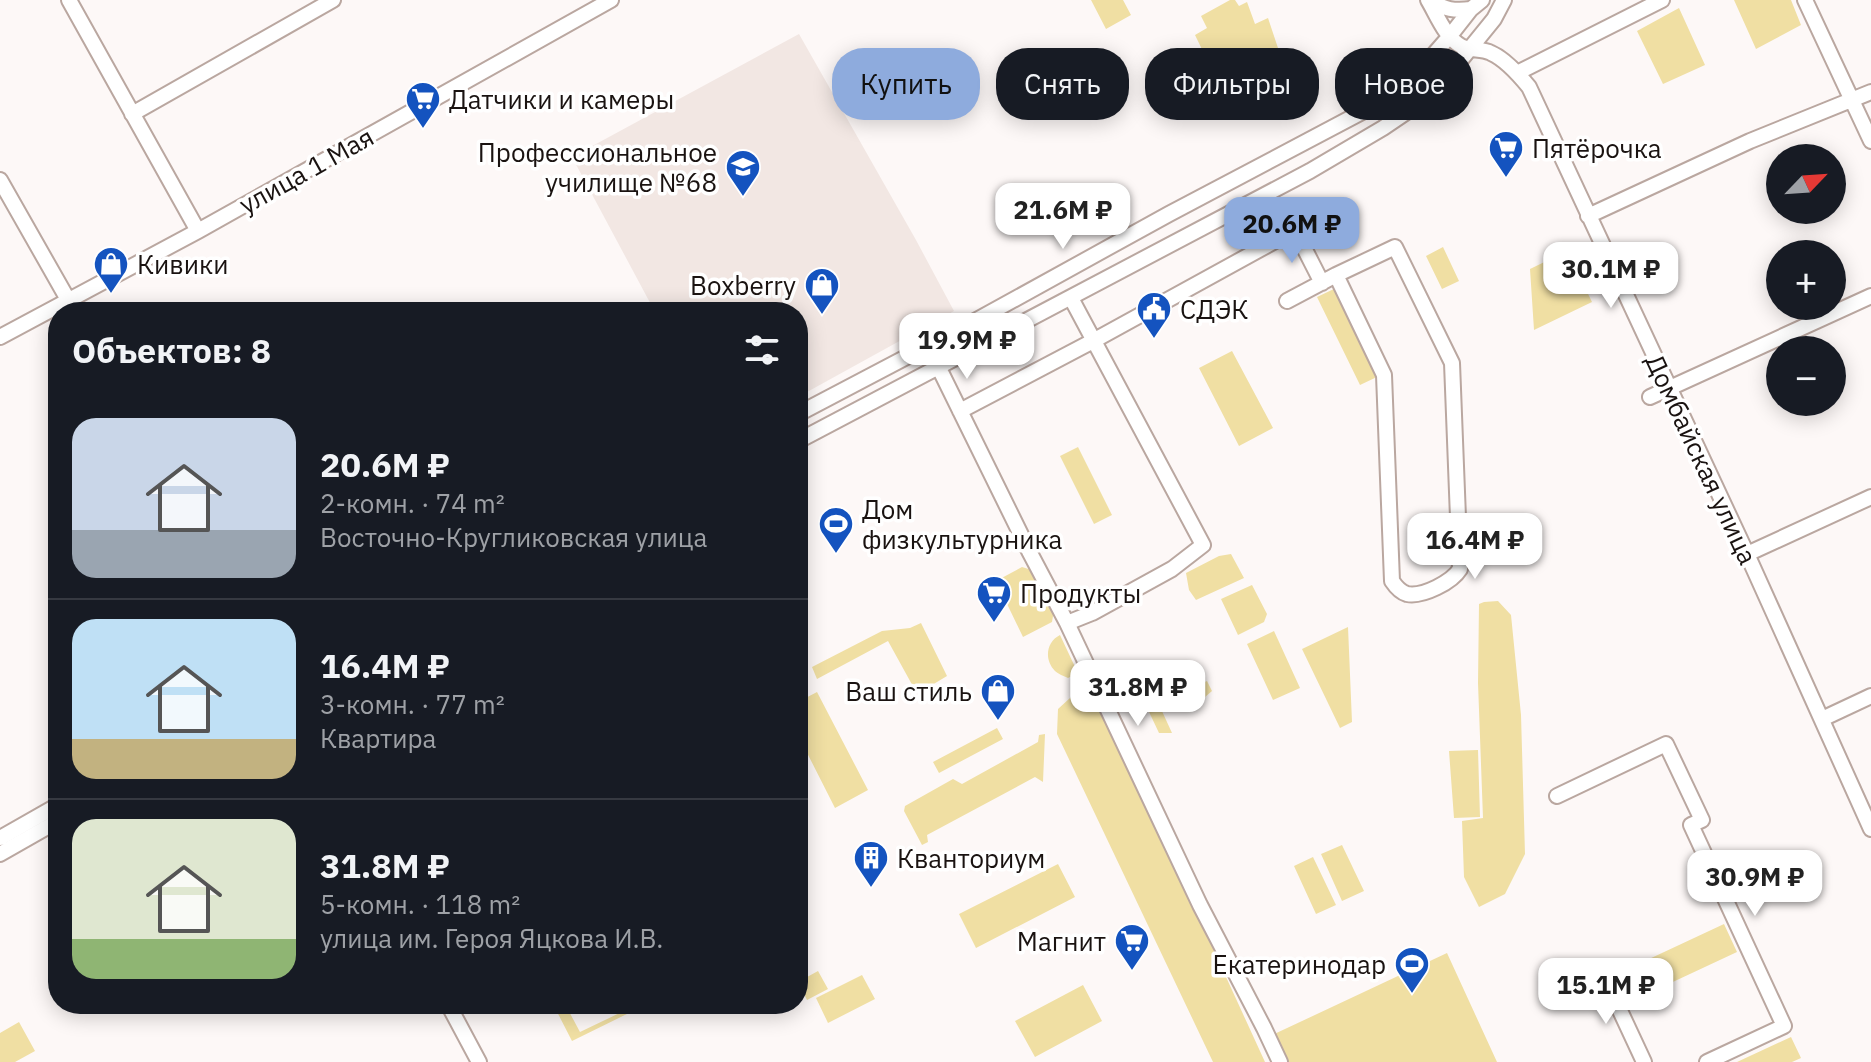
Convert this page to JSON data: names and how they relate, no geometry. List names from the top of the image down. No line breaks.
{"streets":{"street":["улица 1 Мая","Домбайская улица"]},"places":{"supermarket":["Датчики и камеры","Пятёрочка","Продукты","Магнит"],"school or university":["Профессиональное училище №68"],"shop":["Кивики","Boxberry","Ваш стиль"],"public building":["СДЭК"],"sports":["Дом физкультурника","Екатеринодар"],"building":["Кванториум"]},"north":"top right","page":{"chip":["Купить","Снять","Фильтры","Новое"],"map_buttons":["+","−"],"price":["21.6M ₽","20.6M ₽","30.1M ₽","19.9M ₽","16.4M ₽","31.8M ₽","30.9M ₽","15.1M ₽"],"heading":"Объектов: 8","list":[{"name":"20.6M ₽","note":"2-комн. · 74 m² · Восточно-Кругликовская улица"},{"name":"16.4M ₽","note":"3-комн. · 77 m² · Квартира"},{"name":"31.8M ₽","note":"5-комн. · 118 m² · улица им. Героя Яцкова И.В."}]}}
